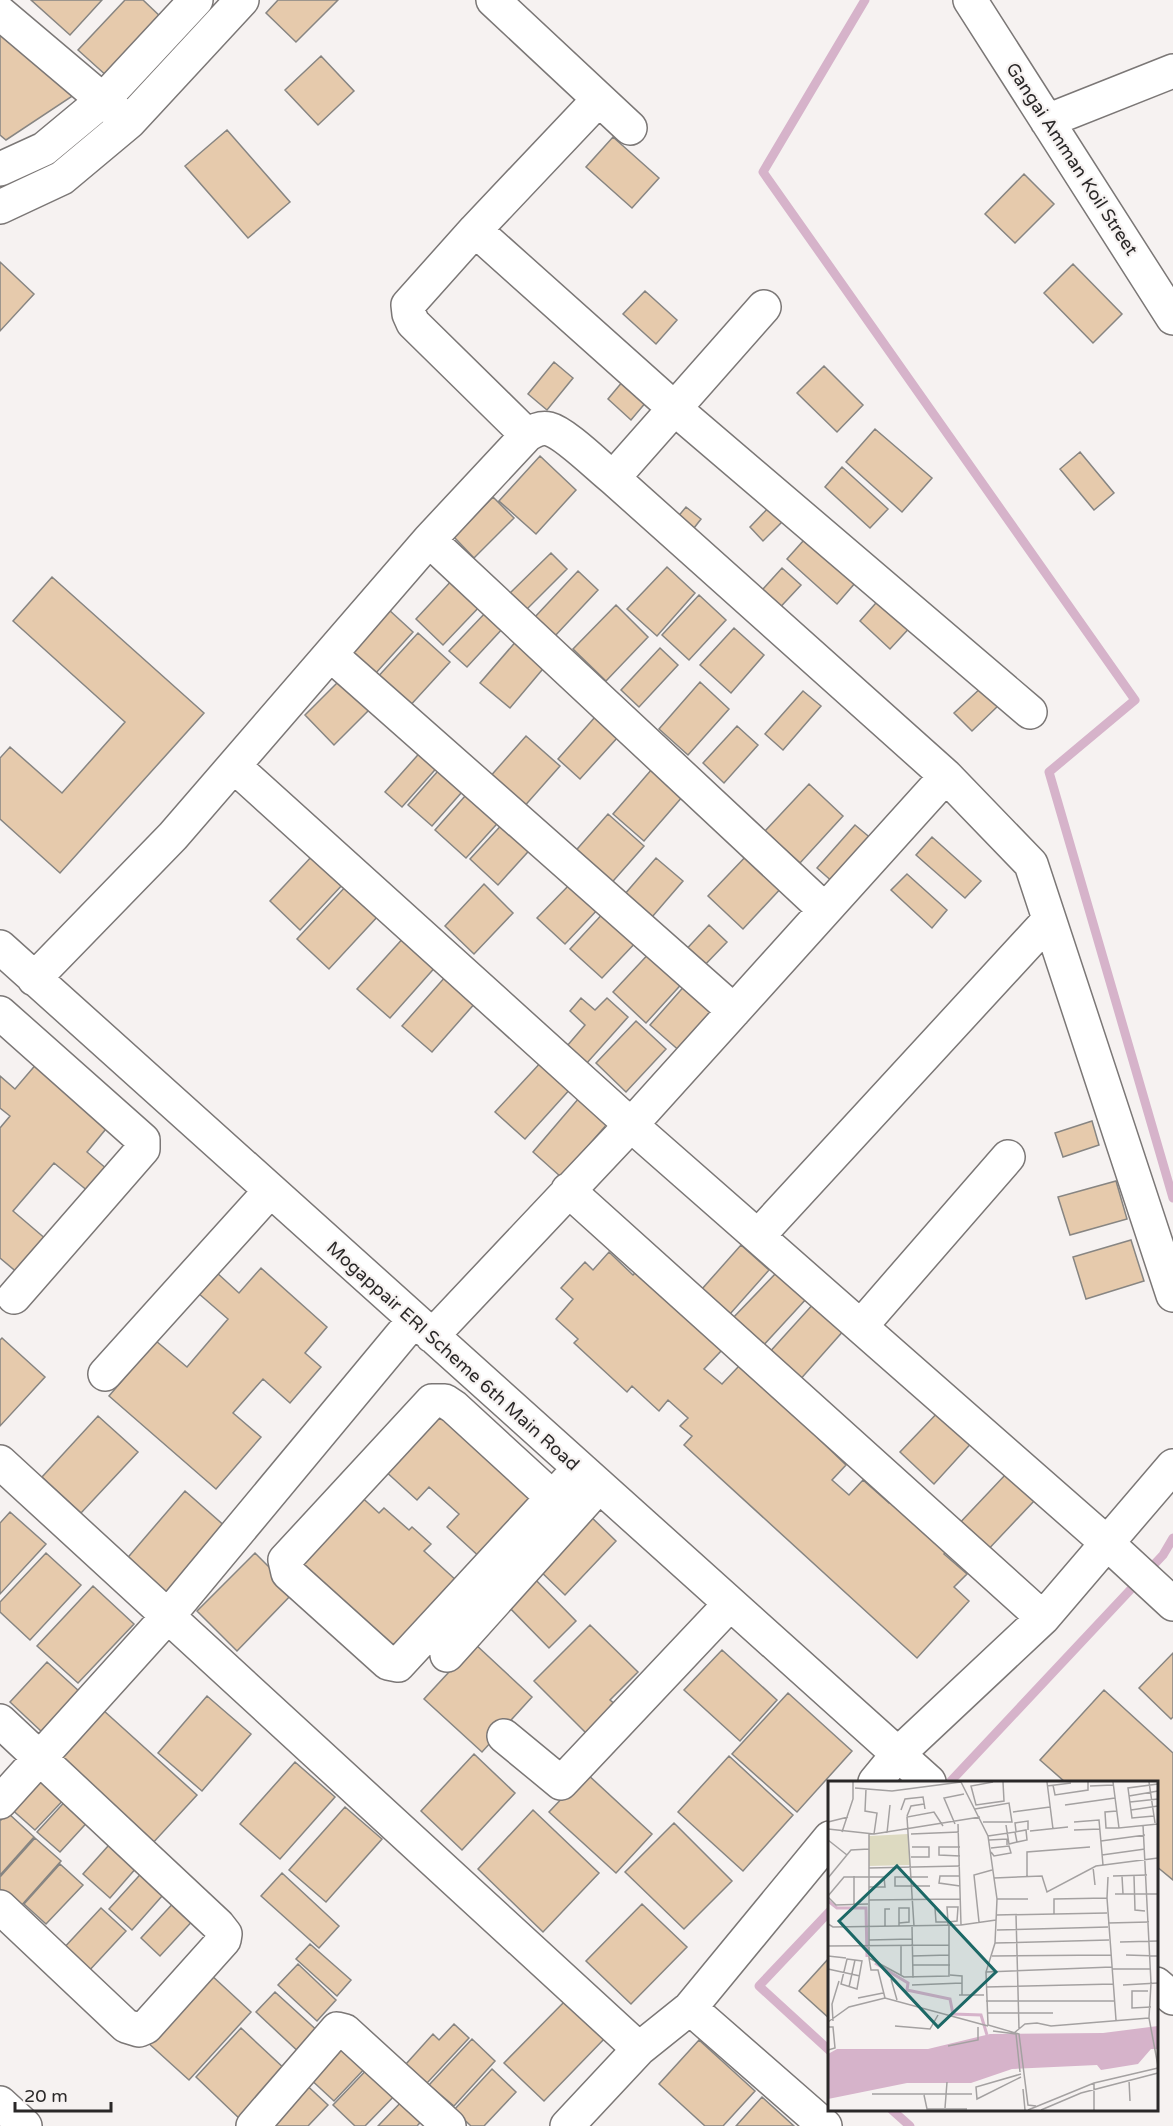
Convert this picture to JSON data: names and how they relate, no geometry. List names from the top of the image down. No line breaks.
{"streets":{"street":["Gangai Amman Koil Street","Mogappair ERI Scheme 6th Main Road"]},"scale_bar":"20 m"}
